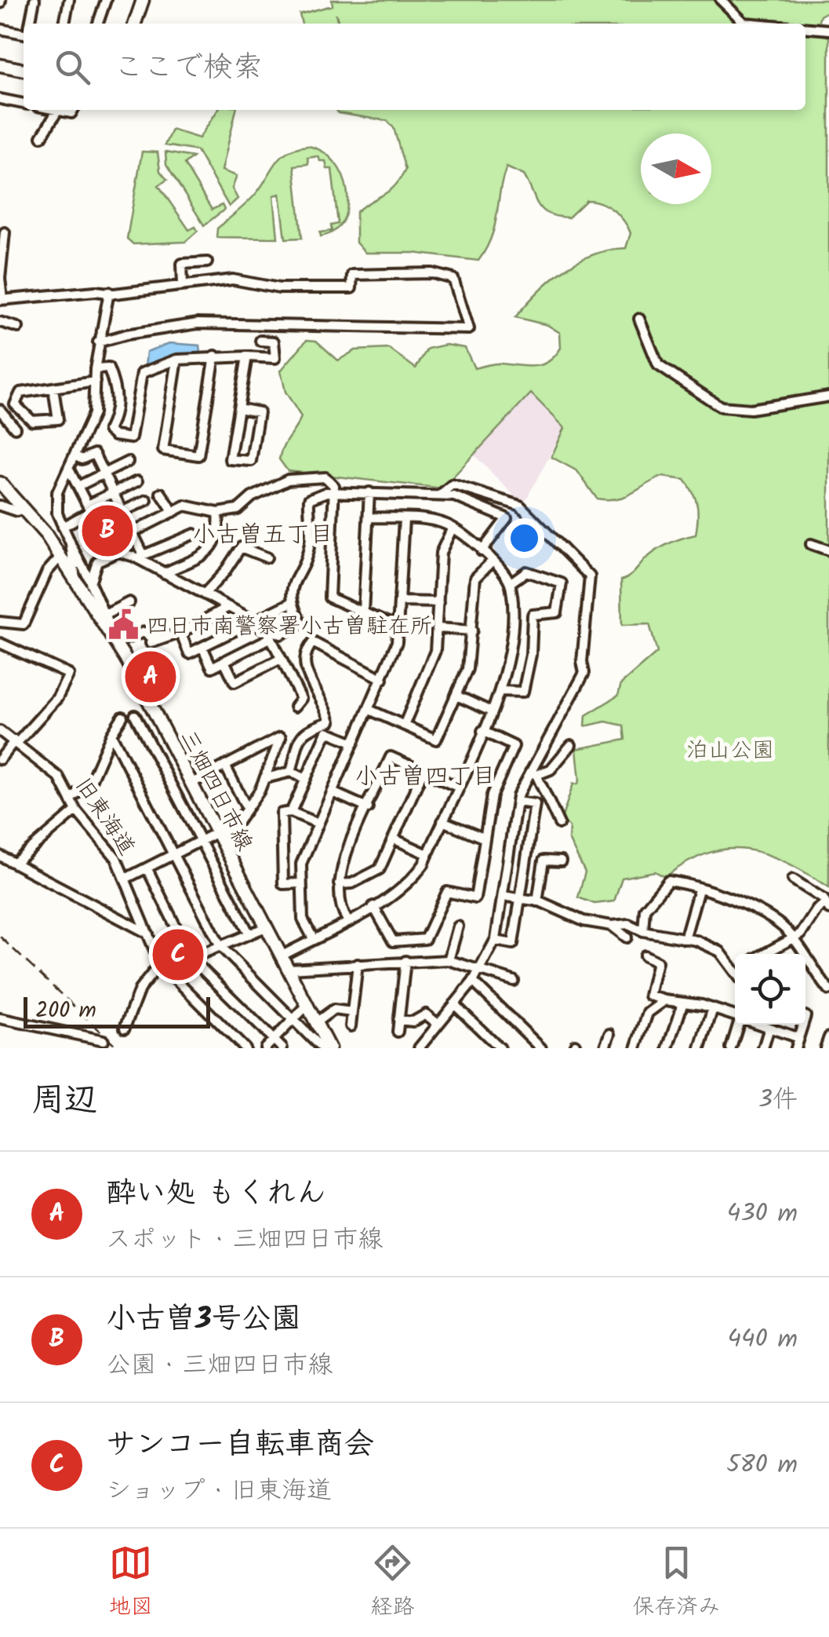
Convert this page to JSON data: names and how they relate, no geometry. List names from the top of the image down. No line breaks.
{"streets":{"main road":["三畑四日市線"],"street":["旧東海道"]},"districts":["小古曽五丁目","小古曽四丁目"],"parks":["泊山公園"],"places":{"public building":["四日市南警察署小古曽駐在所"]},"scale_bar":"200 m","north":"right","page":{"search":"ここで検索","pins":["B","A","C"],"scale":"200 m","heading":["周辺","3件"],"list":[{"mark":"A","name":"酔い処 もくれん","note":"スポット · 三畑四日市線","value":"430 m"},{"mark":"B","name":"小古曽3号公園","note":"公園 · 三畑四日市線","value":"440 m"},{"mark":"C","name":"サンコー自転車商会","note":"ショップ · 旧東海道","value":"580 m"}],"nav":["地図","経路","保存済み"]}}
